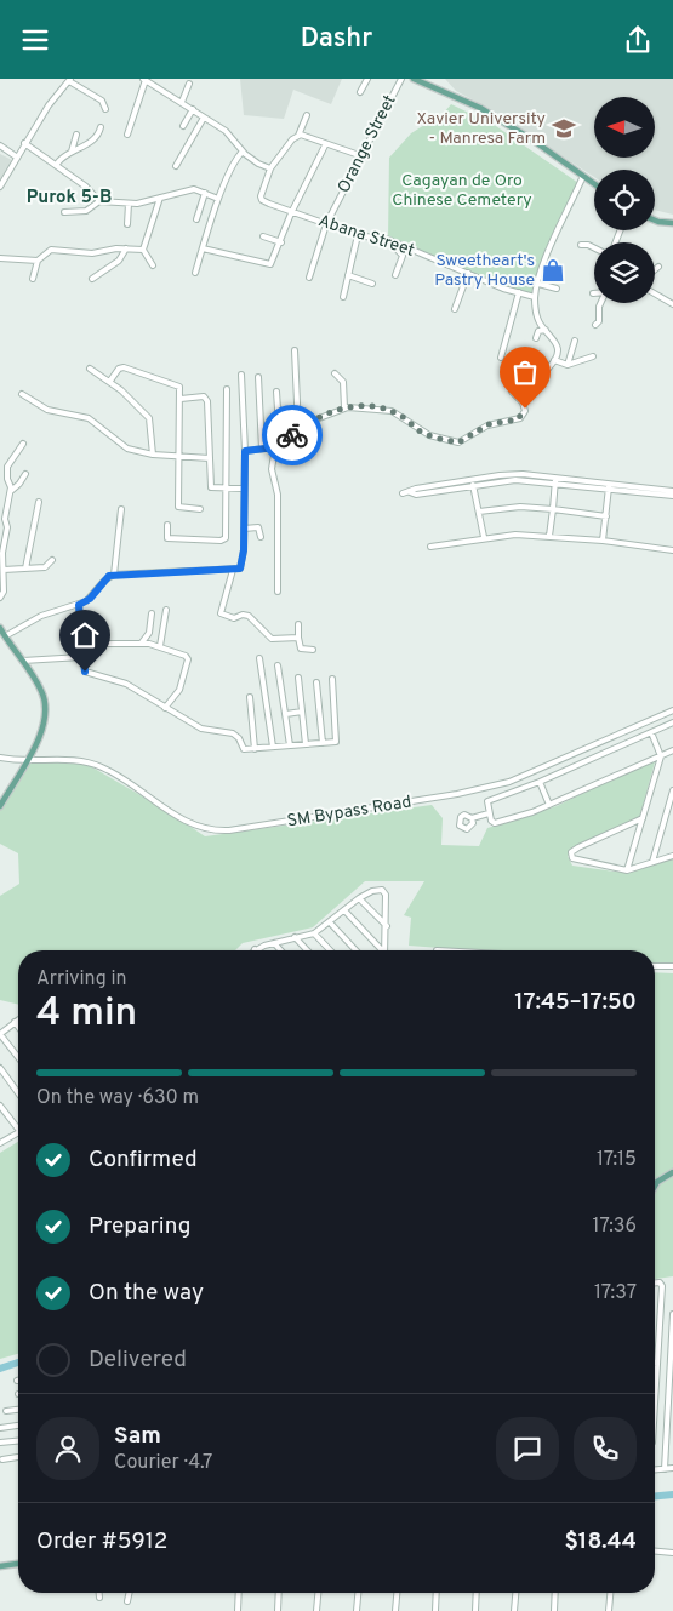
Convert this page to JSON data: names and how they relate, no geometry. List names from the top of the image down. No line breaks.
{"streets":{"street":["Orange Street","Abana Street","SM Bypass Road"]},"crossings":[["Orange Street","Abana Street"]],"districts":["Purok 5-B"],"parks":["Cagayan de Oro Chinese Cemetery"],"places":{"school or university":["Xavier University - Manresa Farm"],"shop":["Sweetheart's Pastry House"]},"north":"left","page":{"header":"Dashr","heading":["4 min","Arriving in","17:45–17:50"],"panel":["Sam","Courier · 4.7","Order #5912","$18.44"],"bar":"On the way · 630 m","list":[["Confirmed","17:15"],["Preparing","17:36"],["On the way","17:37"],"Delivered"]}}
